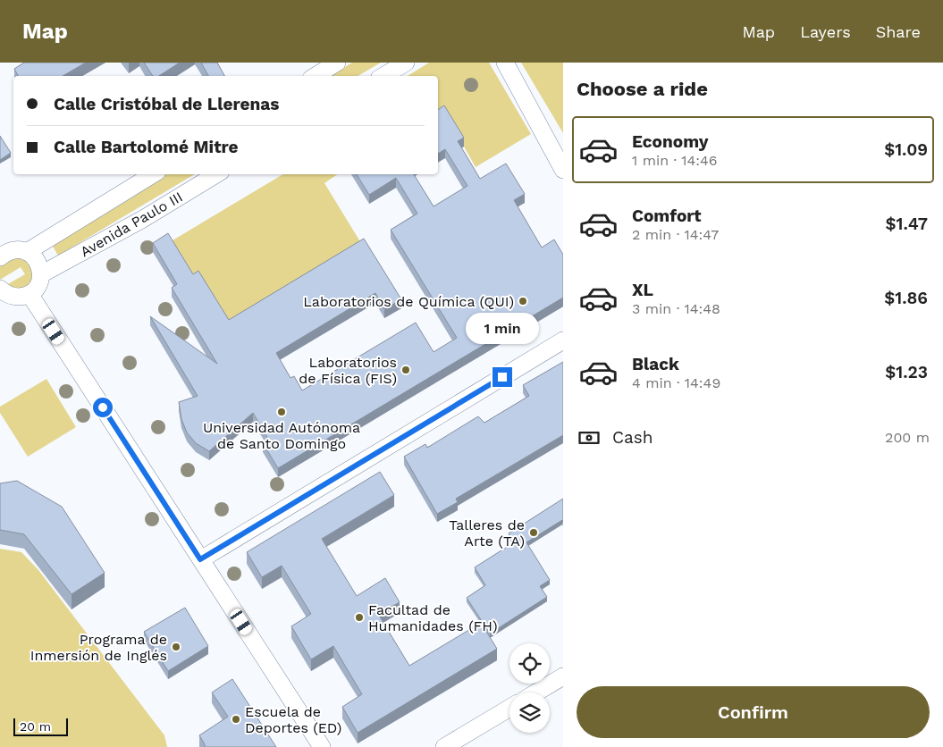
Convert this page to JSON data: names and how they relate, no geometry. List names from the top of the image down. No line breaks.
{"streets":{"street":["Avenida Paulo III"]},"places":["Laboratorios de Química (QUI)","Laboratorios de Física (FIS)","Universidad Autónoma de Santo Domingo","Talleres de Arte (TA)","Facultad de Humanidades (FH)","Programa de Inmersión de Inglés","Escuela de Deportes (ED)"],"scale_bar":"20 m","page":{"header":"Map","nav":["Map","Layers","Share"],"heading":"Choose a ride","banner":["Calle Cristóbal de Llerenas","Calle Bartolomé Mitre"],"list":[{"name":"Economy","note":"1 min · 14:46","value":"$1.09"},{"name":"Comfort","note":"2 min · 14:47","value":"$1.47"},{"name":"XL","note":"3 min · 14:48","value":"$1.86"},{"name":"Black","note":"4 min · 14:49","value":"$1.23"}],"bubble":"1 min","pay":["Cash","200 m"],"buttons":"Confirm","scale":"20 m"}}
